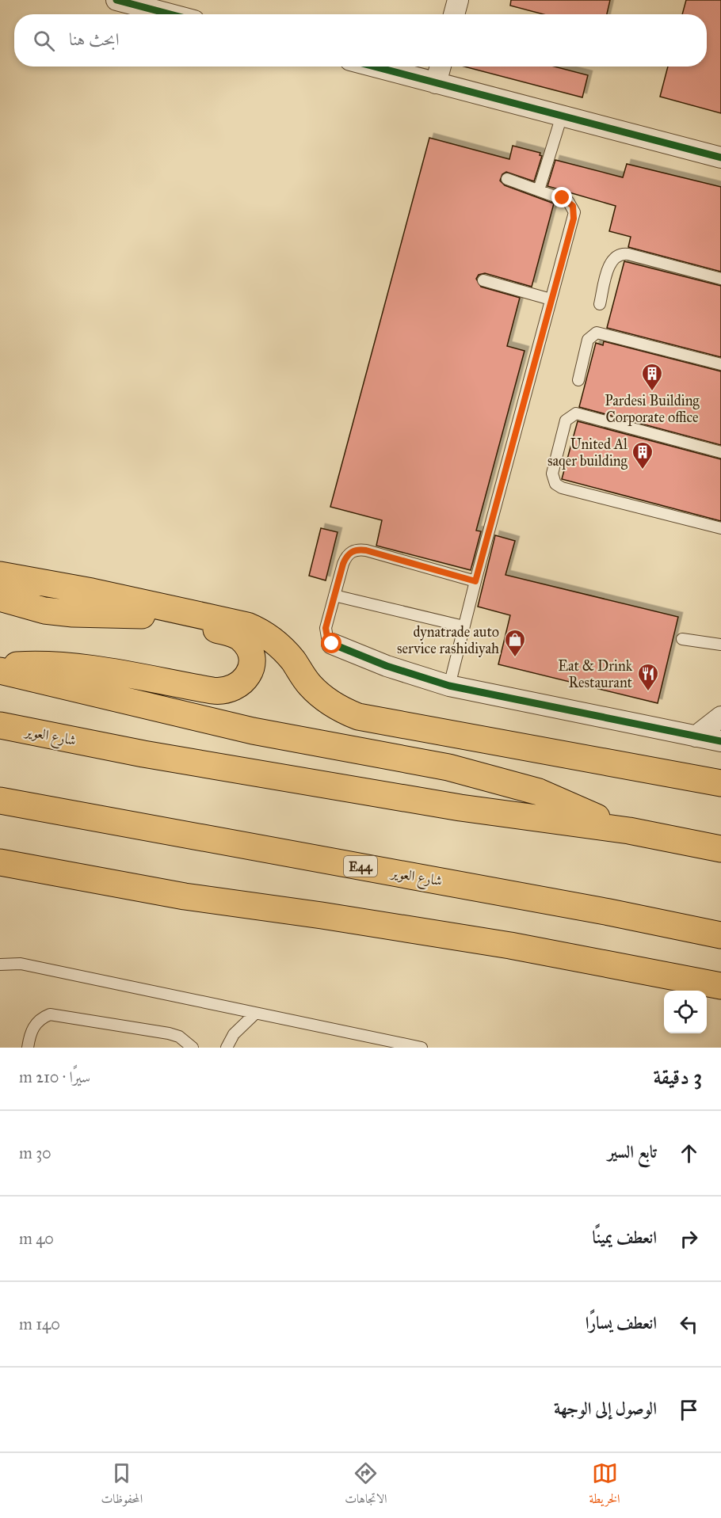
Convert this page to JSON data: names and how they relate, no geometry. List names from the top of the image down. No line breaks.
{"streets":{"main road":["شارع العوير","E44"]},"places":{"building":["Pardesi Building Corporate office","United Al saqer building"],"shop":["dynatrade auto service rashidiyah"],"restaurant":["Eat & Drink Restaurant"]},"page":{"search":"ابحث هنا","heading":["3 دقيقة","سيرًا · 210 m"],"list":[["تابع السير","30 m"],["انعطف يمينًا","40 m"],["انعطف يسارًا","140 m"],"الوصول إلى الوجهة"],"nav":["الخريطة","الاتجاهات","المحفوظات"]}}
